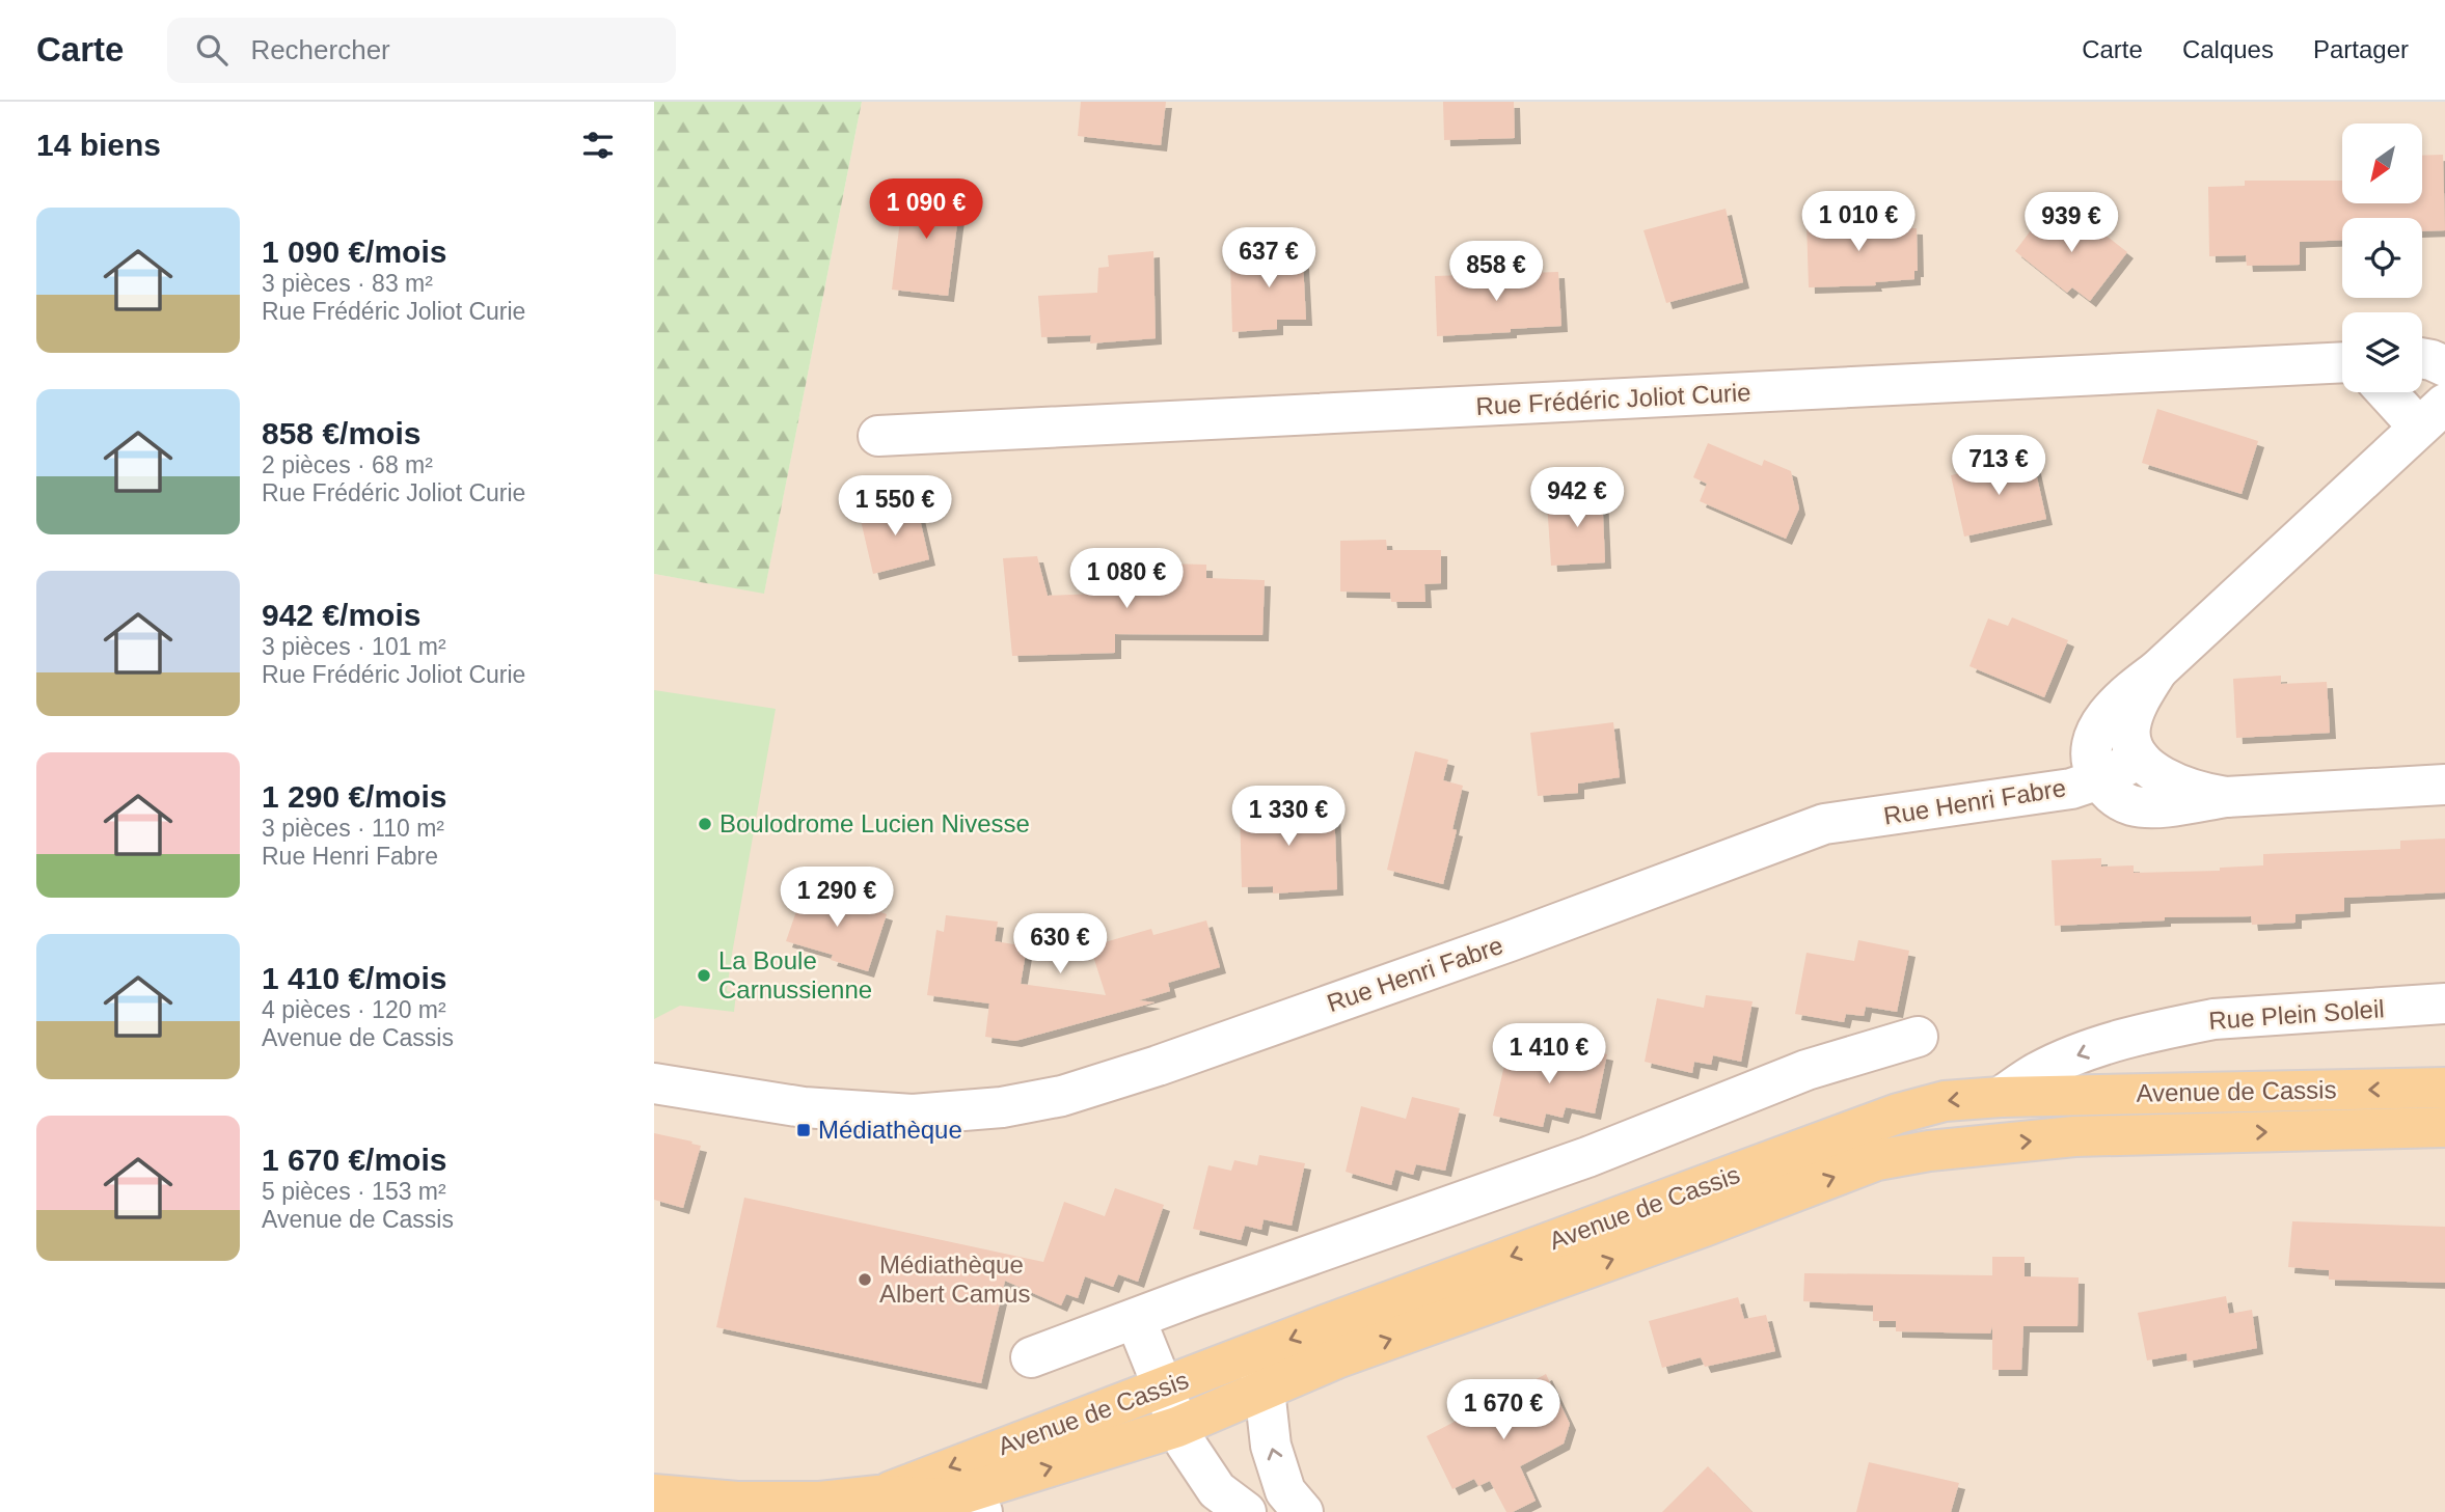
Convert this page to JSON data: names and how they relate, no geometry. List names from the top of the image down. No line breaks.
{"streets":{"main road":["Avenue de Cassis"],"street":["Rue Frédéric Joliot Curie","Rue Henri Fabre","Rue Plein Soleil"]},"crossings":[["Rue Frédéric Joliot Curie","Rue Henri Fabre"],["Rue Plein Soleil","Avenue de Cassis"]],"places":{"other":["Boulodrome Lucien Nivesse","La Boule Carnussienne","Médiathèque Albert Camus"],"transit":["Médiathèque"]},"north":"bottom left","page":{"header":"Carte","search":"Rechercher","nav":["Carte","Calques","Partager"],"heading":"14 biens","price":["1 090 €","1 010 €","939 €","637 €","858 €","713 €","942 €","1 550 €","1 080 €","1 330 €","1 290 €","630 €","1 410 €","1 670 €"],"list":[{"name":"1 090 €/mois","note":"3 pièces · 83 m² · Rue Frédéric Joliot Curie"},{"name":"858 €/mois","note":"2 pièces · 68 m² · Rue Frédéric Joliot Curie"},{"name":"942 €/mois","note":"3 pièces · 101 m² · Rue Frédéric Joliot Curie"},{"name":"1 290 €/mois","note":"3 pièces · 110 m² · Rue Henri Fabre"},{"name":"1 410 €/mois","note":"4 pièces · 120 m² · Avenue de Cassis"},{"name":"1 670 €/mois","note":"5 pièces · 153 m² · Avenue de Cassis"}]}}
